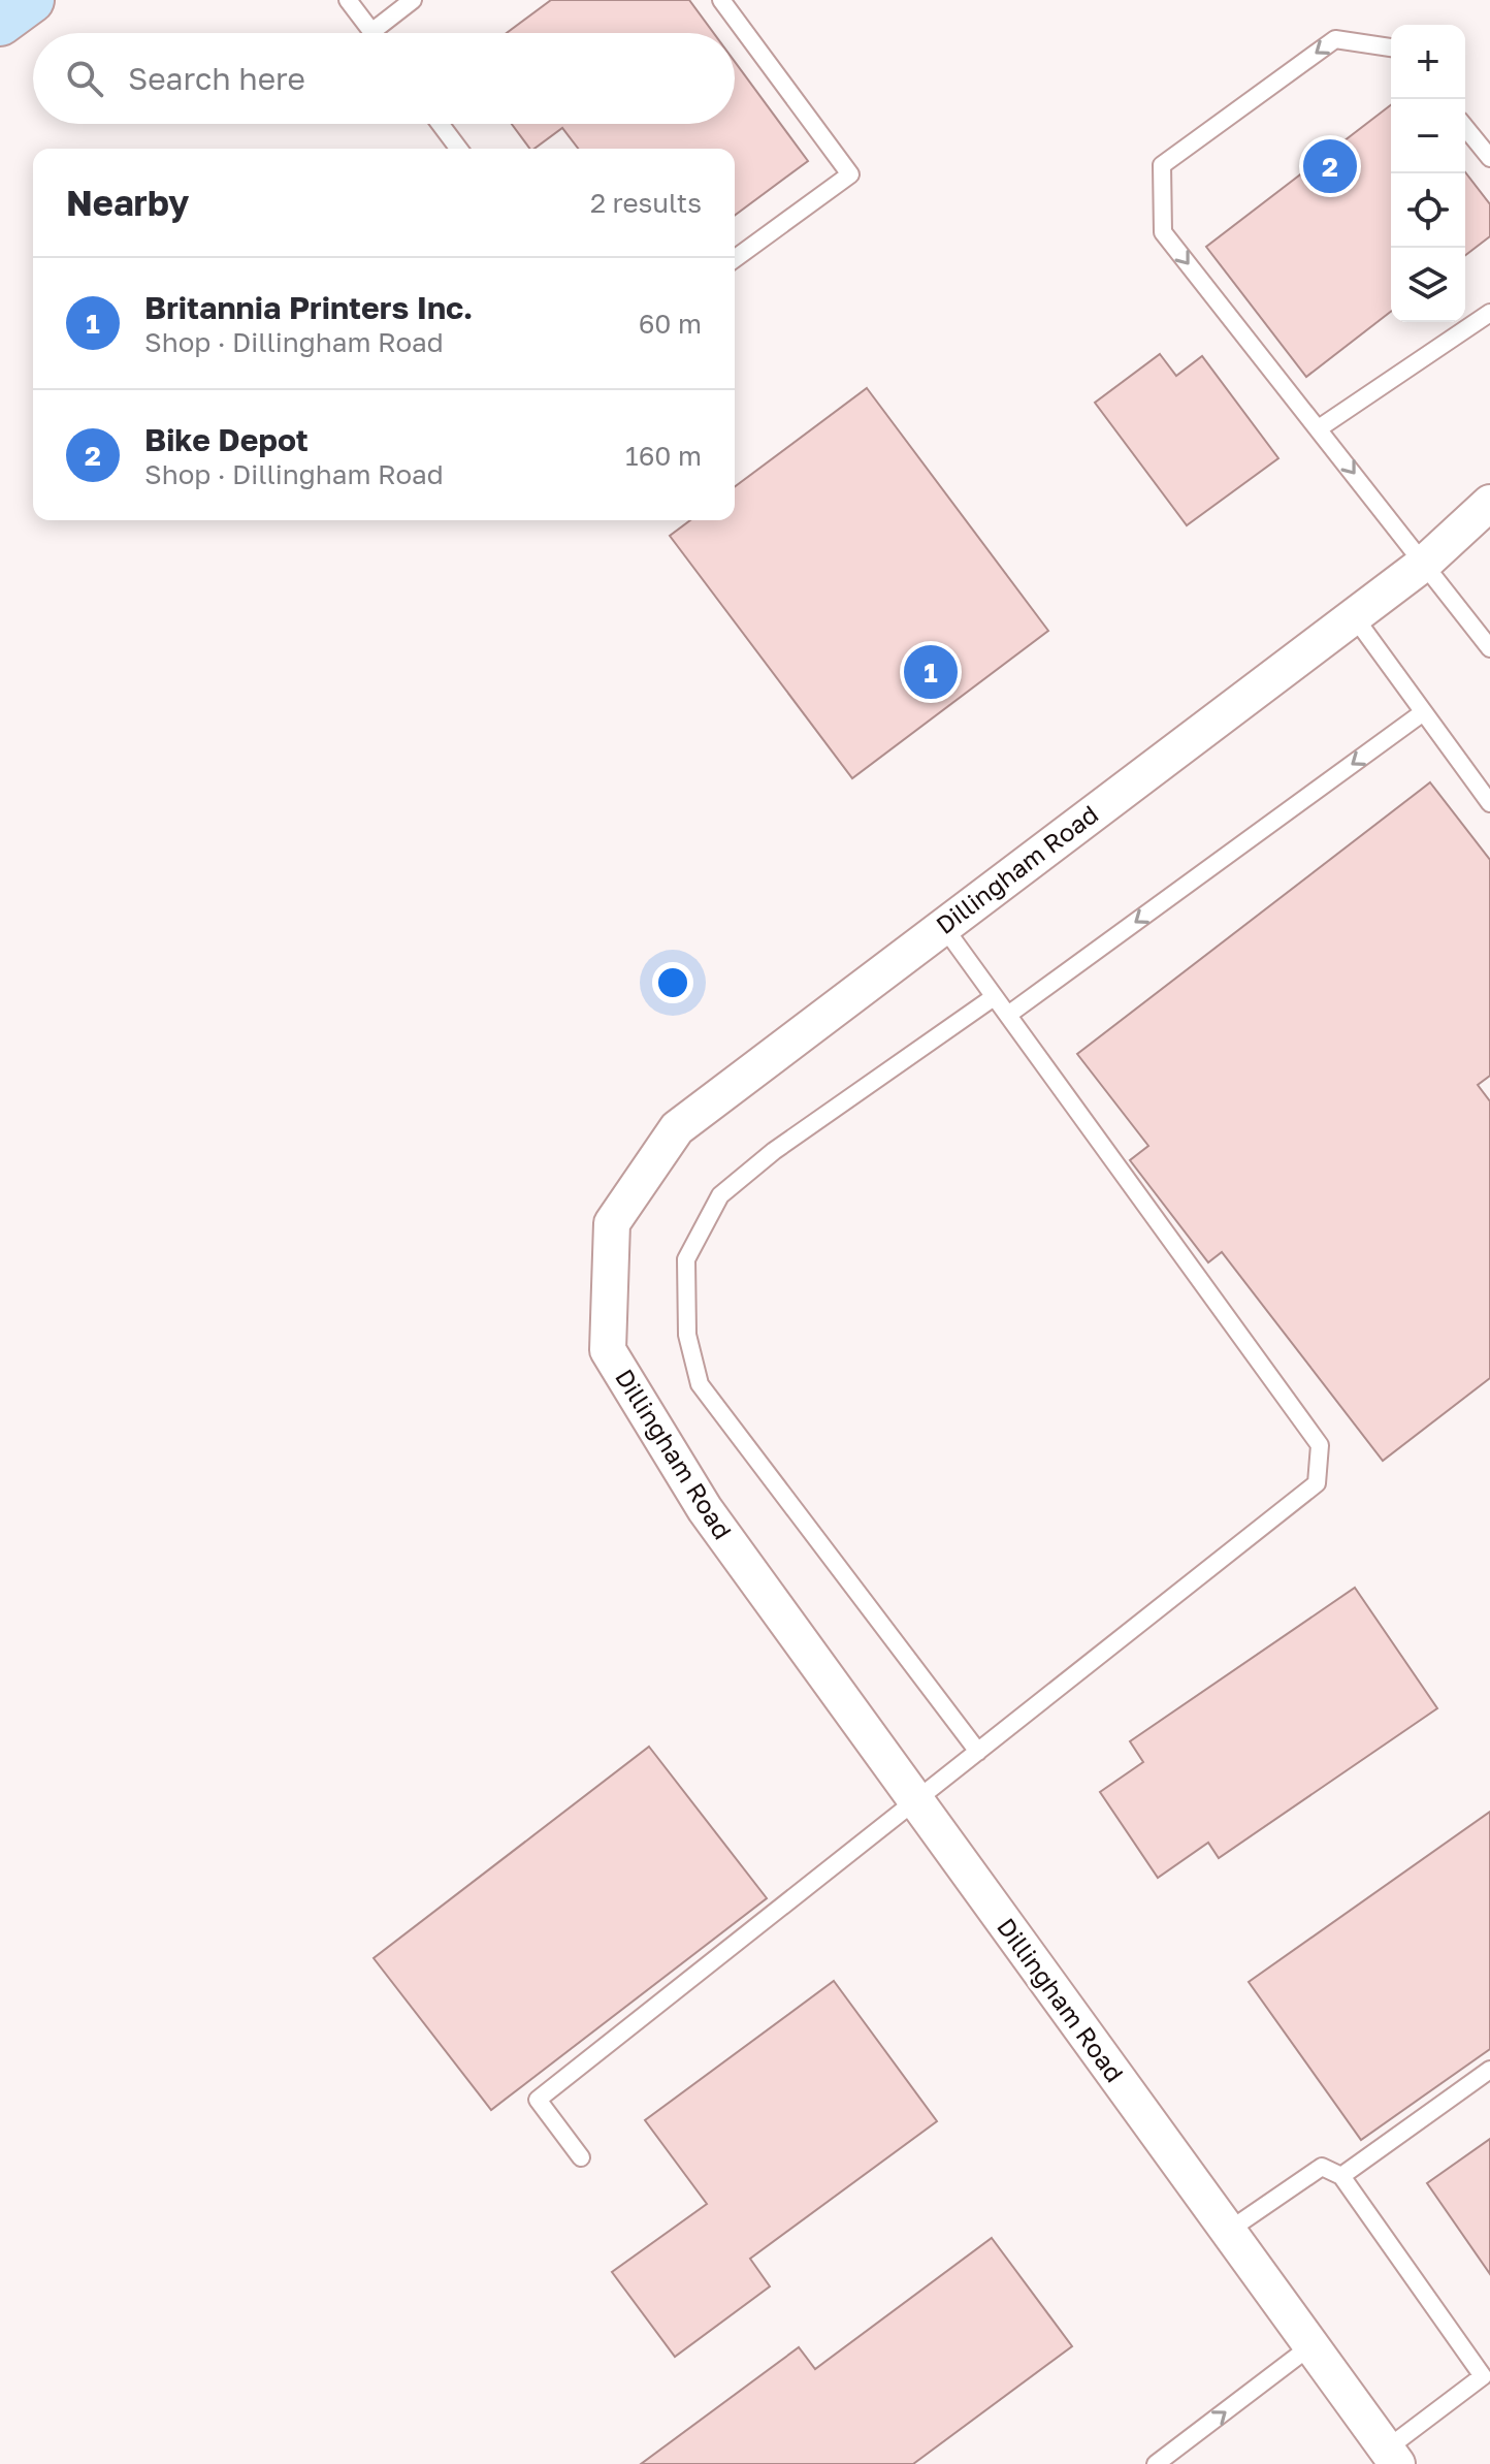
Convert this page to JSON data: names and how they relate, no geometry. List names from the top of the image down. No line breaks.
{"streets":{"street":["Dillingham Road"]},"page":{"map_buttons":["+","−"],"search":"Search here","pins":["2","1"],"heading":["Nearby","2 results"],"list":[{"mark":"1","name":"Britannia Printers Inc.","note":"Shop · Dillingham Road","value":"60 m"},{"mark":"2","name":"Bike Depot","note":"Shop · Dillingham Road","value":"160 m"}]}}
